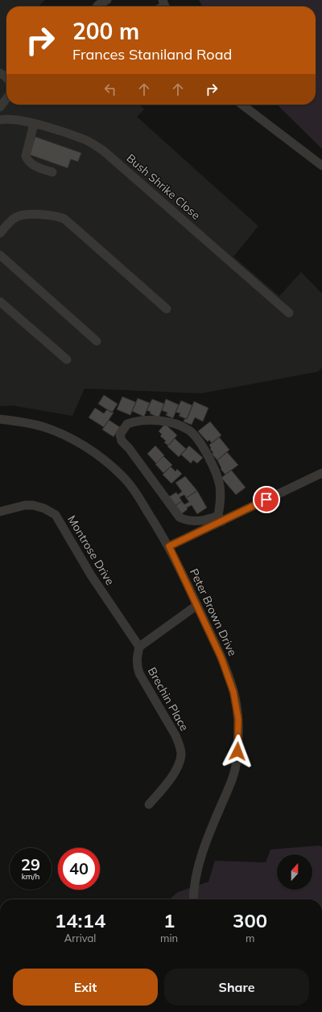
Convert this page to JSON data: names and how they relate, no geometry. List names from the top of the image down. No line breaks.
{"streets":{"street":["Bush Shrike Close","Montrose Drive","Peter Brown Drive","Brechin Place"]},"crossings":[["Montrose Drive","Brechin Place"]],"north":"top","page":{"turn":["200 m","Frances Staniland Road"],"speed":"29 km/h","limit":"40","eta":["14:14","Arrival","1","min","300","m"],"buttons":["Exit","Share"]}}
